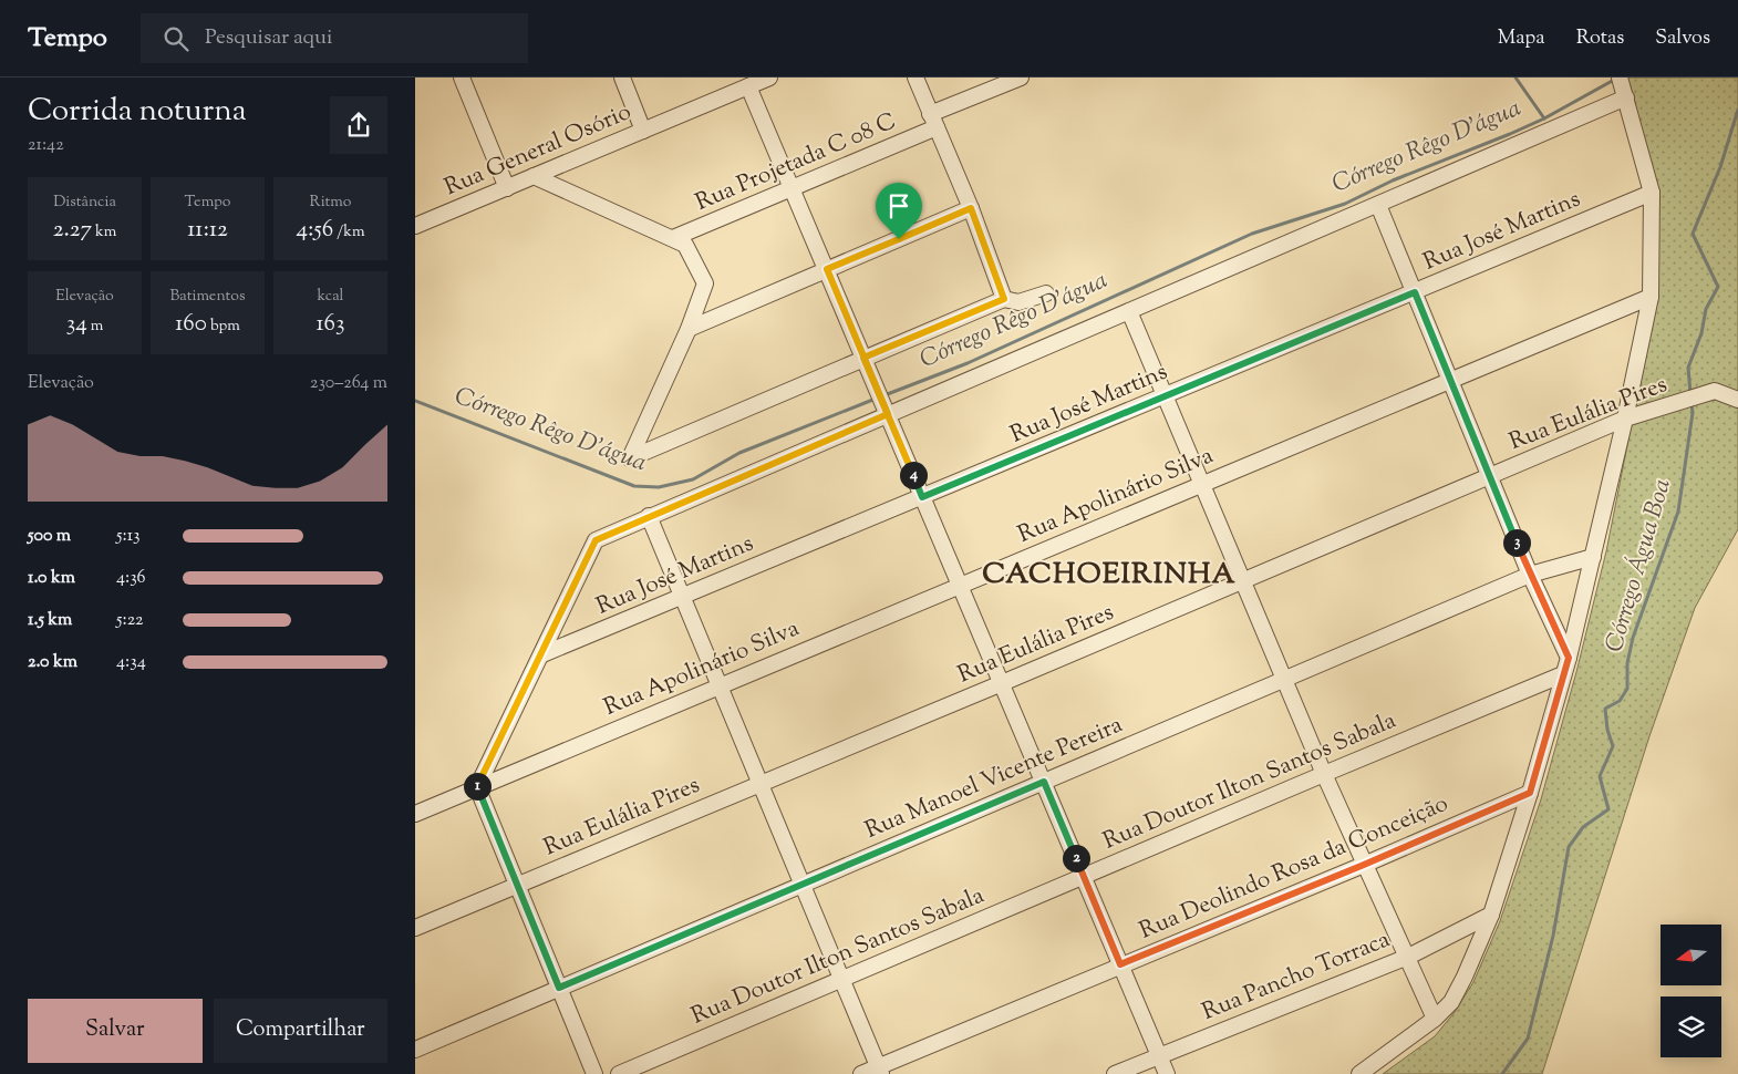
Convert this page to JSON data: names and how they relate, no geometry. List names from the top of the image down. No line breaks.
{"streets":{"street":["Rua General Osório","Rua Projetada C 08 C","Rua José Martins","Rua Eulália Pires","Rua Apolinário Silva","Rua Manoel Vicente Pereira","Rua Doutor Ilton Santos Sabala","Rua Deolindo Rosa da Conceição","Rua Pancho Torraca"]},"districts":["CACHOEIRINHA"],"water":["Córrego Rêgo D'água","Córrego Água Boa"],"north":"left","page":{"header":"Tempo","search":"Pesquisar aqui","nav":["Mapa","Rotas","Salvos"],"heading":["Corrida noturna","21:42"],"stats":[["Distância","2.27 km"],["Tempo","11:12"],["Ritmo","4:56 /km"],["Elevação","34 m"],["Batimentos","160 bpm"],["kcal","163"]],"chart":["Elevação","230–264 m"],"pins":["4","3","1","2"],"list":[{"name":"500 m","note":"5:13"},{"name":"1.0 km","note":"4:36"},{"name":"1.5 km","note":"5:22"},{"name":"2.0 km","note":"4:34"}],"buttons":["Salvar","Compartilhar"]}}
